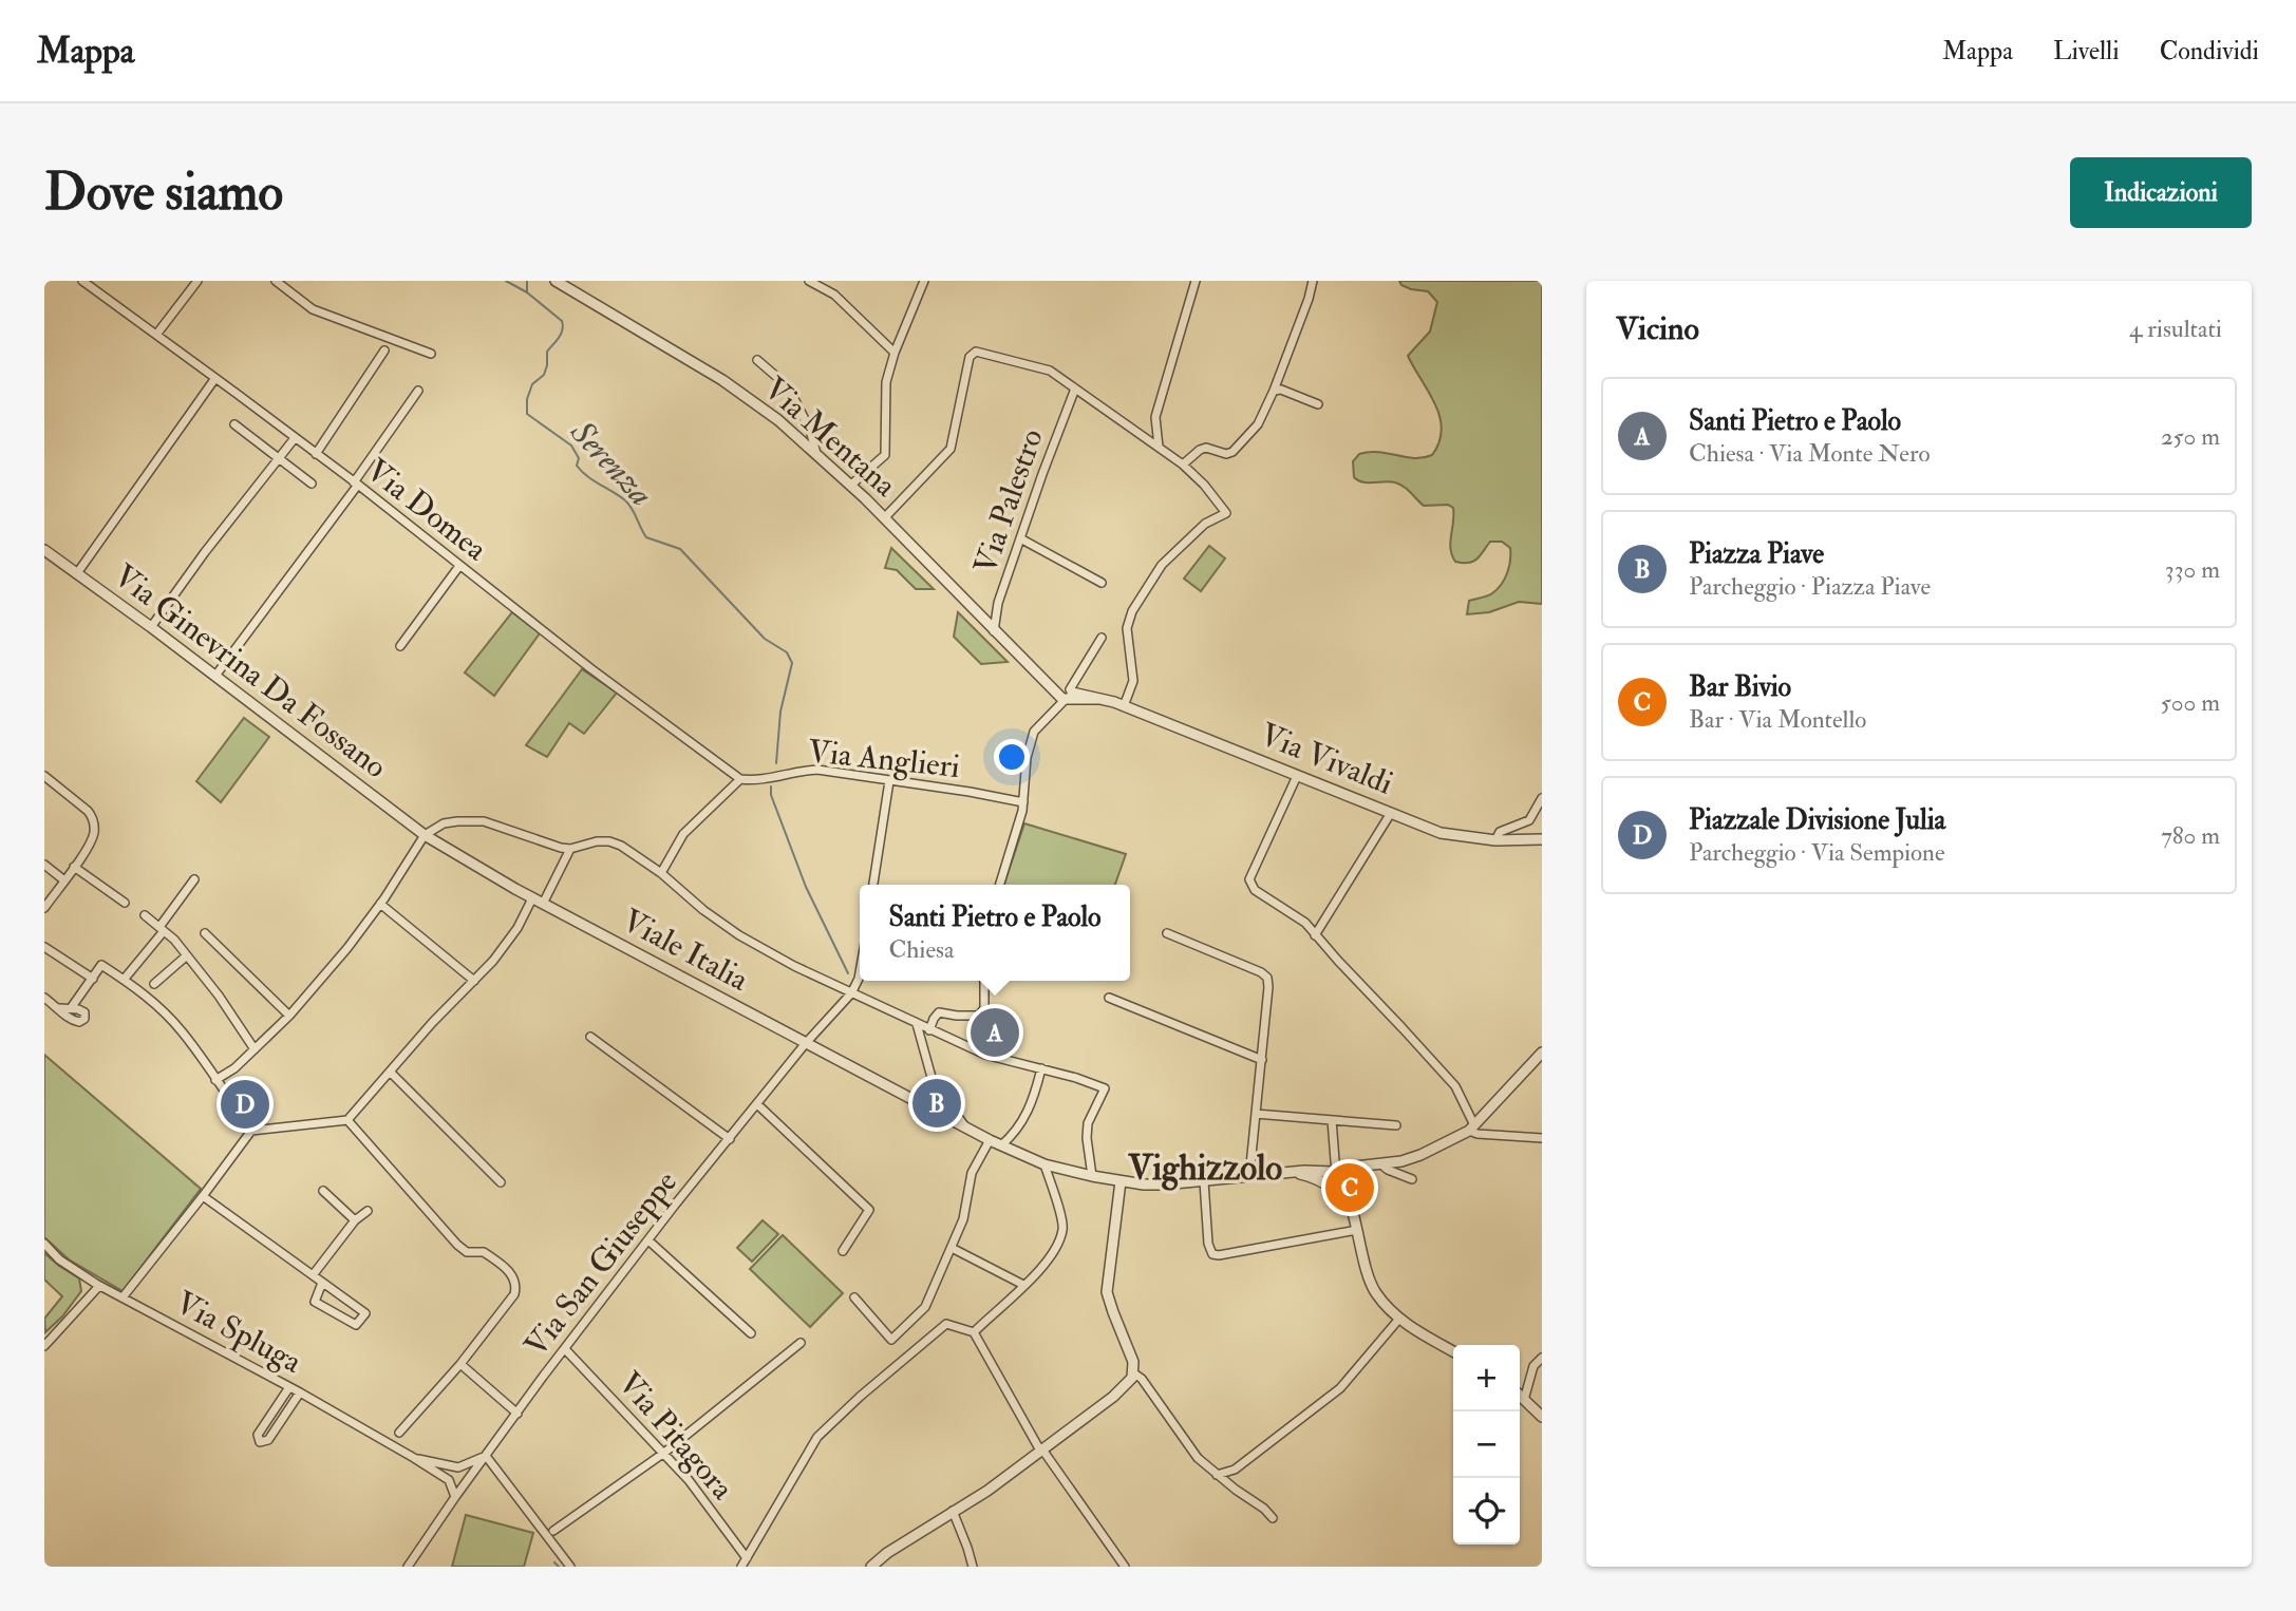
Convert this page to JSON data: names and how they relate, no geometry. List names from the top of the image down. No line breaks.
{"streets":{"street":["Via Mentana","Via Palestro","Via Domea","Via Ginevrina Da Fossano","Via Anglieri","Via Vivaldi","Viale Italia","Via San Giuseppe","Via Spluga","Via Pitagora"]},"crossings":[["Via Mentana","Via Palestro"],["Via Mentana","Via Vivaldi"],["Via Domea","Via Anglieri"],["Via Ginevrina Da Fossano","Viale Italia"],["Viale Italia","Via San Giuseppe"],["Via San Giuseppe","Via Spluga"],["Via San Giuseppe","Via Pitagora"]],"districts":["Vighizzolo"],"water":["Serenza"],"page":{"header":"Mappa","nav":["Mappa","Livelli","Condividi"],"buttons":"Indicazioni","title":"Dove siamo","heading":["Vicino","4 risultati"],"list":[{"mark":"A","name":"Santi Pietro e Paolo","note":"Chiesa · Via Monte Nero","value":"250 m"},{"mark":"B","name":"Piazza Piave","note":"Parcheggio · Piazza Piave","value":"330 m"},{"mark":"C","name":"Bar Bivio","note":"Bar · Via Montello","value":"500 m"},{"mark":"D","name":"Piazzale Divisione Julia","note":"Parcheggio · Via Sempione","value":"780 m"}],"popup":["Santi Pietro e Paolo","Chiesa"],"pins":["A","B","D","C"],"map_buttons":["+","−"]}}
